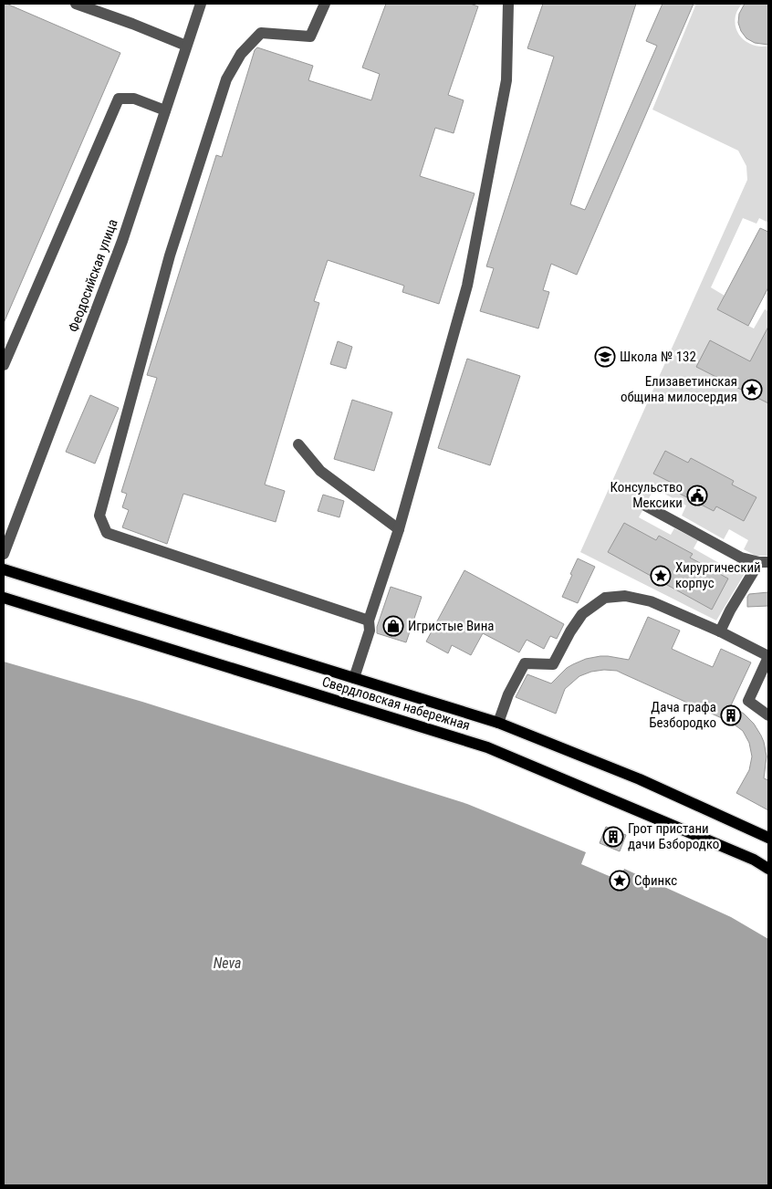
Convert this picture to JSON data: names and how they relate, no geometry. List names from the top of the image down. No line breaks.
{"streets":{"main road":["Свердловская набережная"],"street":["Феодосийская улица"]},"water":["Neva"],"places":{"school or university":["Школа № 132"],"place":["Елизаветинская община милосердия","Хирургический корпус","Сфинкс"],"public building":["Консульство Мексики"],"shop":["Игристые Вина"],"building":["Дача графа Безбородко","Грот пристани дачи Бзбородко"]}}
